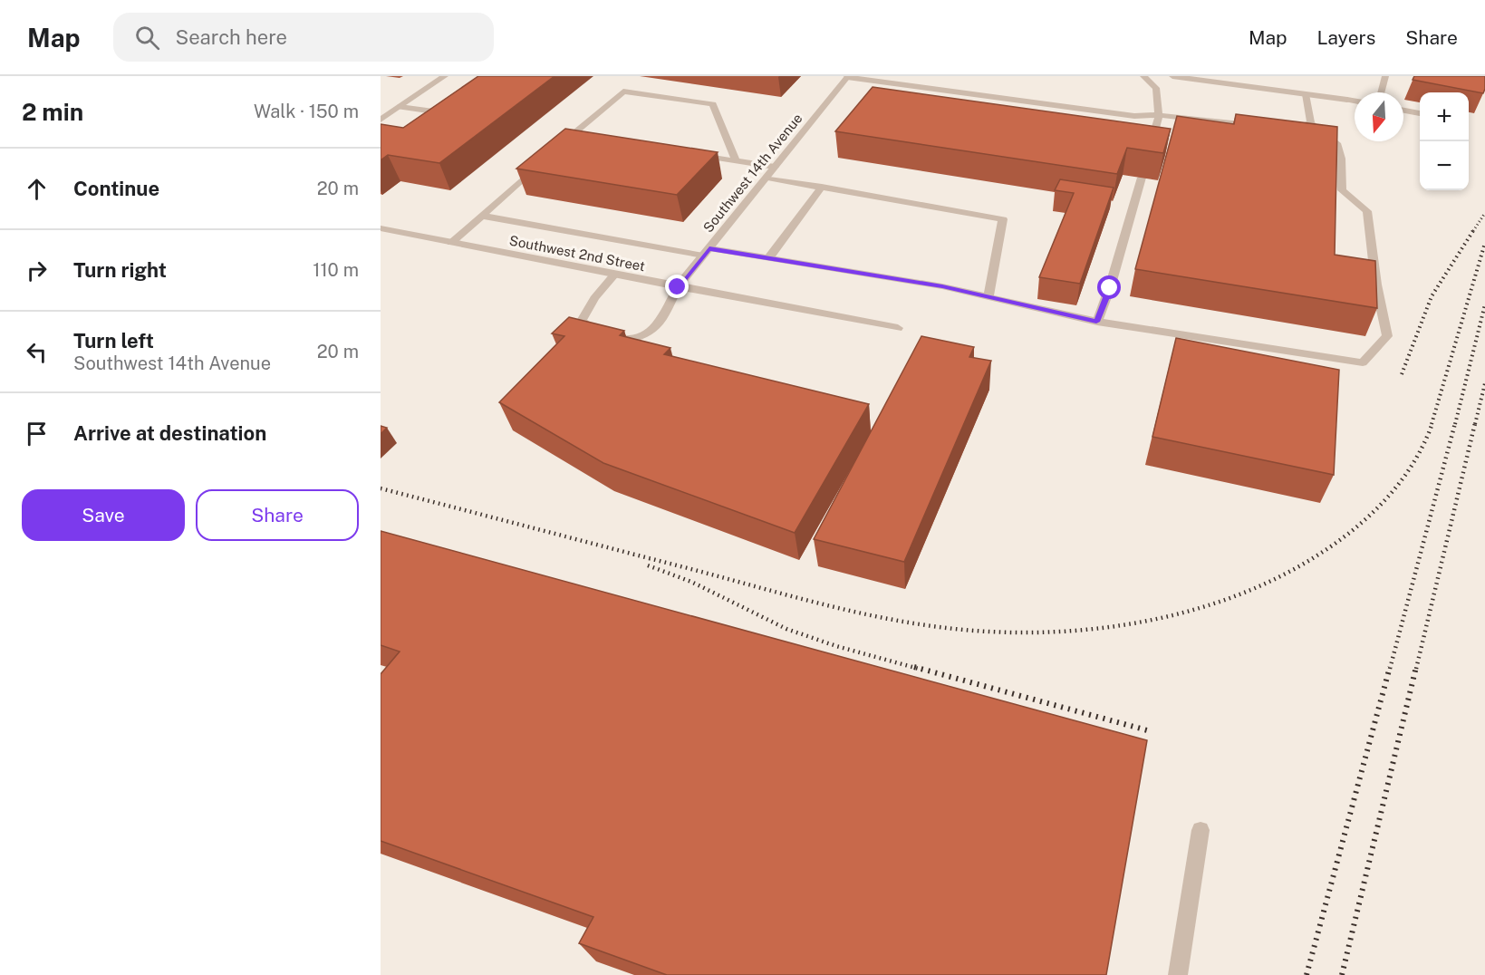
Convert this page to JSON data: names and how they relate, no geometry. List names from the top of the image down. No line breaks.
{"streets":{"street":["Southwest 14th Avenue","Southwest 2nd Street"]},"crossings":[["Southwest 14th Avenue","Southwest 2nd Street"]],"north":"bottom","page":{"header":"Map","search":"Search here","nav":["Map","Layers","Share"],"heading":["2 min","Walk · 150 m"],"map_buttons":["+","−"],"list":[["Continue","20 m"],["Turn right","110 m"],["Turn left","Southwest 14th Avenue","20 m"],"Arrive at destination"],"buttons":["Save","Share"]}}
